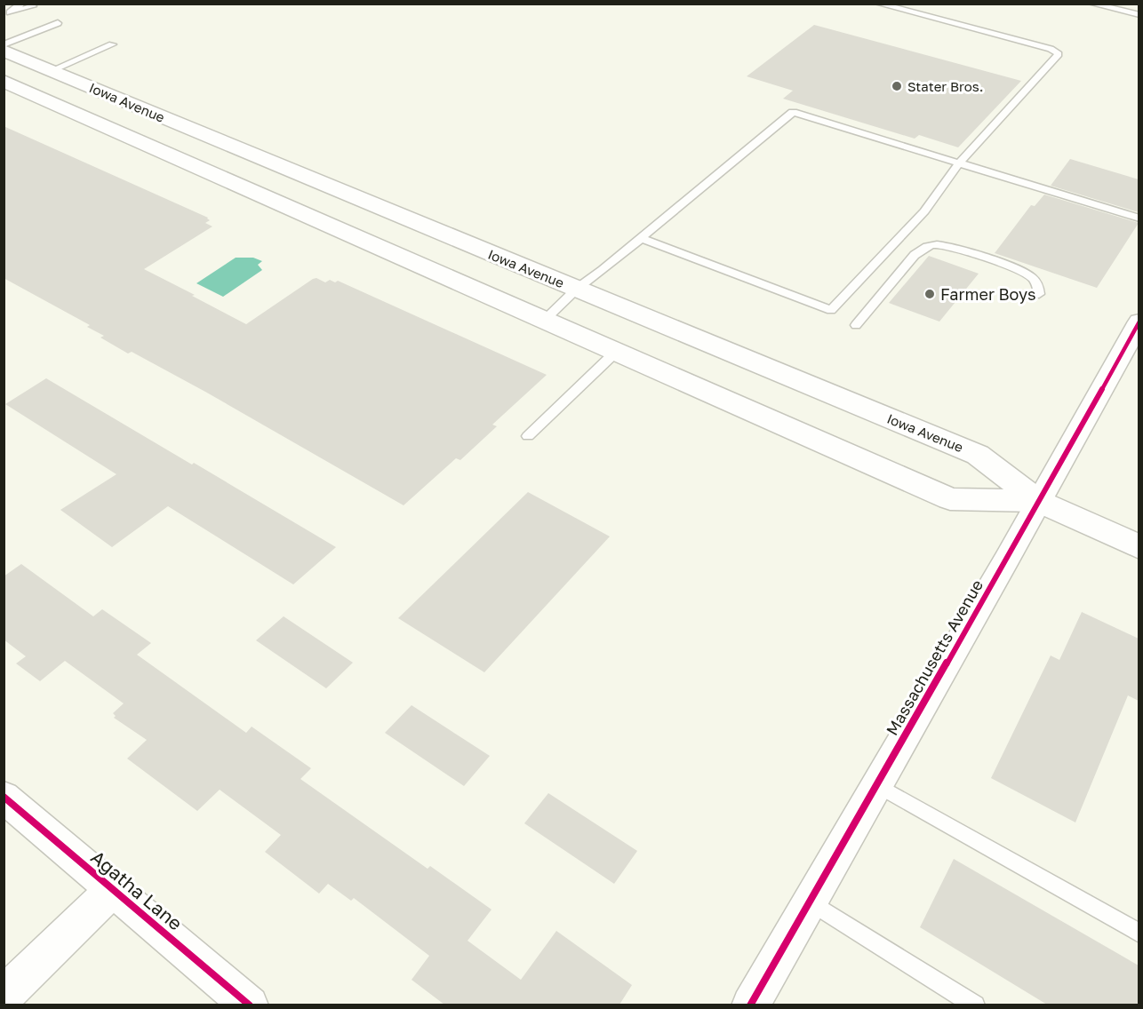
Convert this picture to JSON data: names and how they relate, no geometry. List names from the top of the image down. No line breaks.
{"streets":{"main road":["Iowa Avenue"],"street":["Massachusetts Avenue","Agatha Lane"]},"crossings":[["Iowa Avenue","Massachusetts Avenue"]],"places":["Stater Bros.","Farmer Boys"]}
